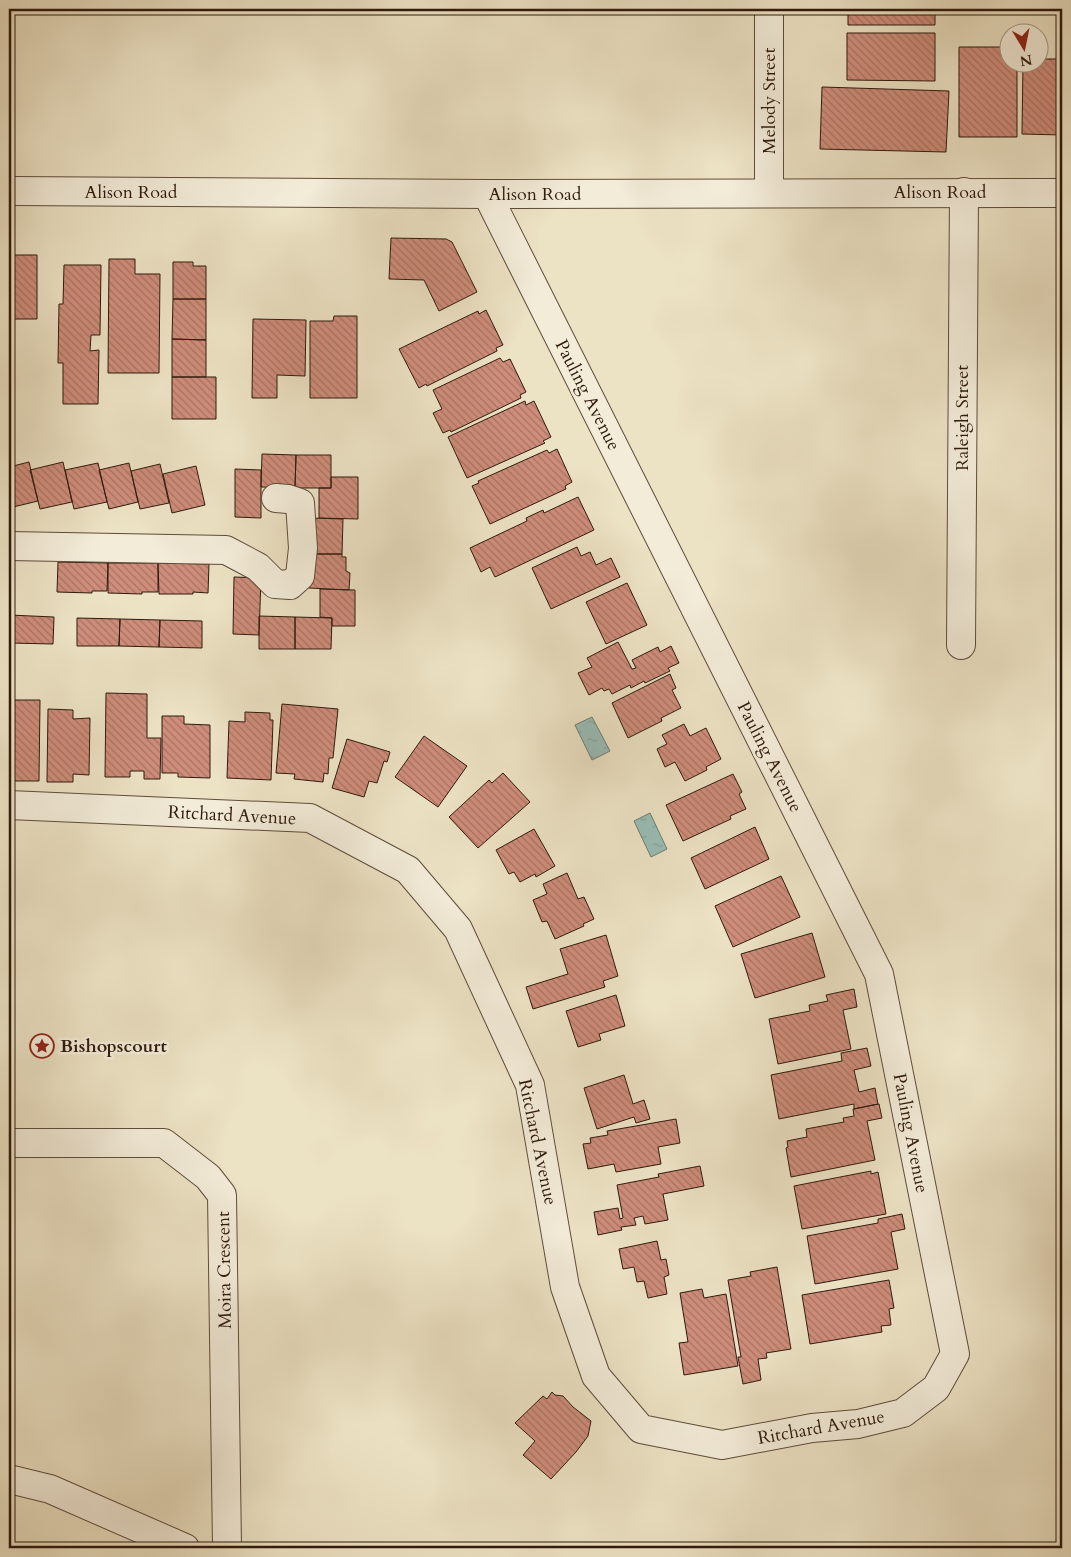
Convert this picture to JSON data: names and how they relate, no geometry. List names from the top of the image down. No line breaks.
{"streets":{"street":["Melody Street","Alison Road","Pauling Avenue","Raleigh Street","Ritchard Avenue","Moira Crescent"]},"crossings":[["Melody Street","Alison Road"],["Alison Road","Pauling Avenue"],["Alison Road","Raleigh Street"],["Pauling Avenue","Ritchard Avenue"]],"places":{"place":["Bishopscourt"]},"north":"bottom"}
